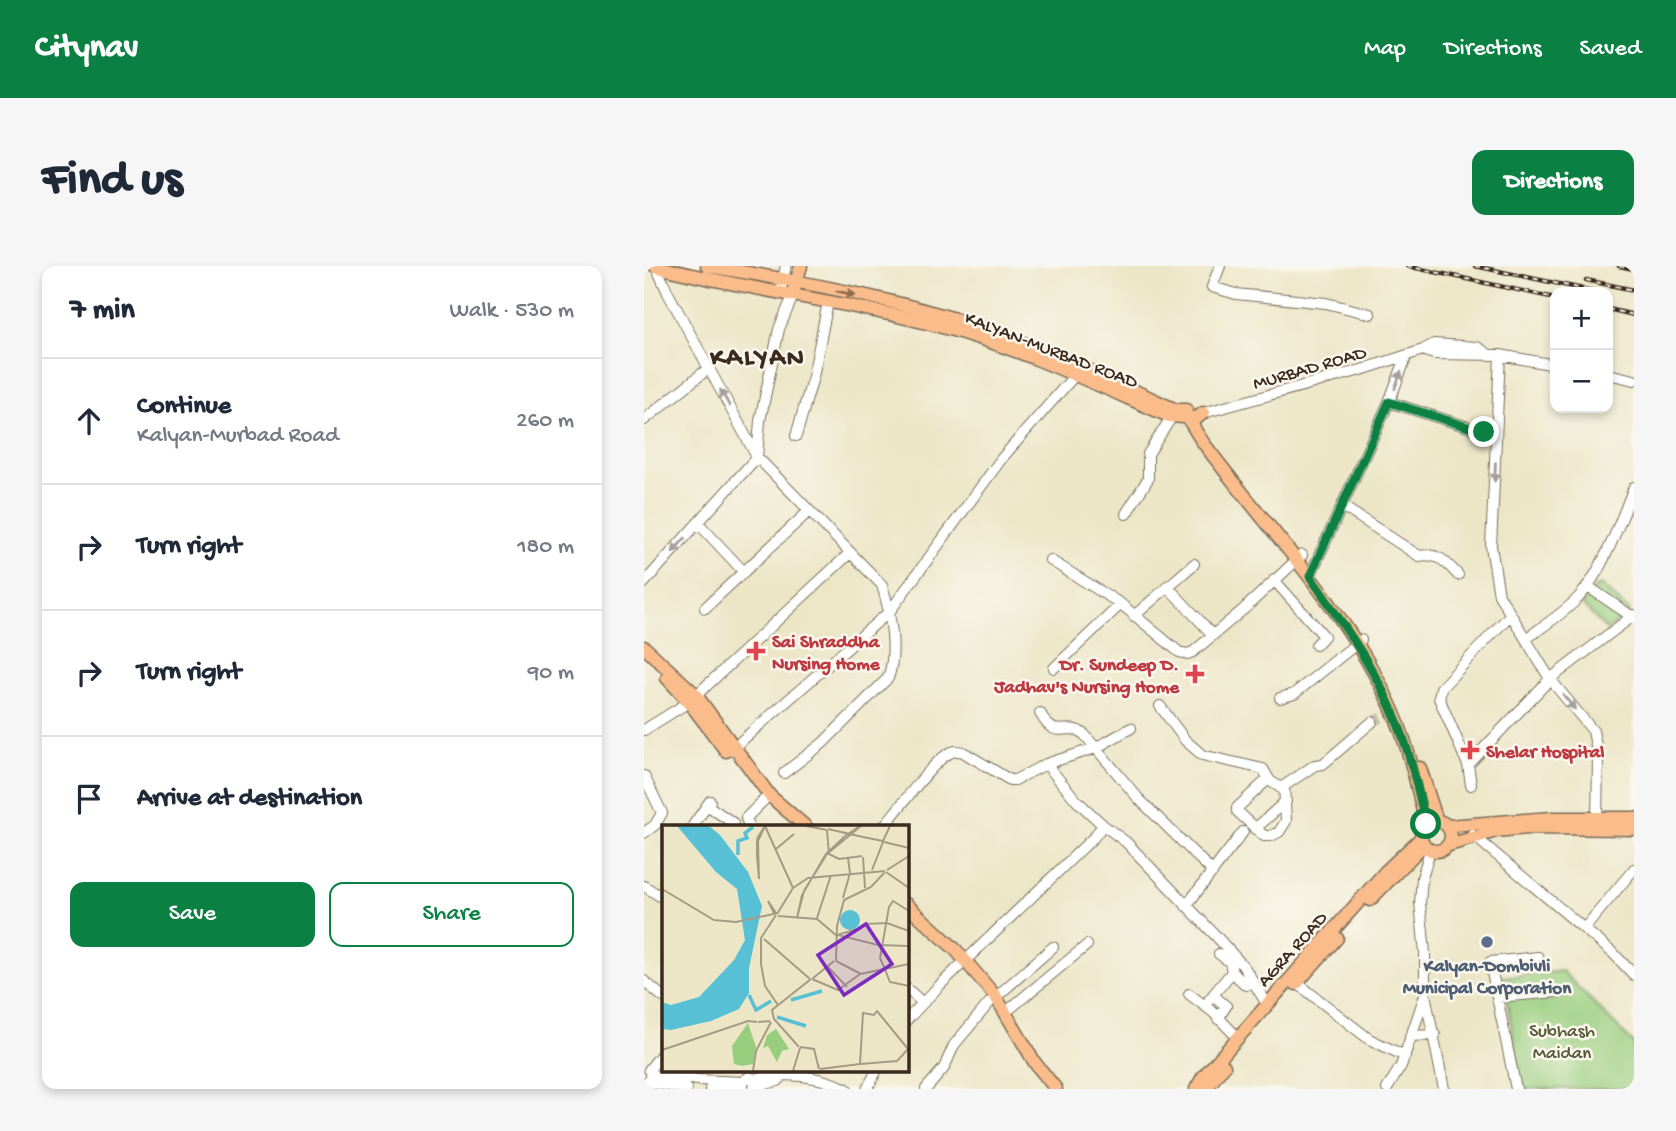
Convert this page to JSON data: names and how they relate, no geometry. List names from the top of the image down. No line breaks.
{"streets":{"main road":["KALYAN-MURBAD ROAD","AGRA ROAD"],"street":["MURBAD ROAD"]},"crossings":[["KALYAN-MURBAD ROAD","MURBAD ROAD"],["KALYAN-MURBAD ROAD","AGRA ROAD"]],"districts":["KALYAN"],"parks":["Subhash Maidan"],"places":{"health":["Sai Shraddha Nursing Home","Dr. Sundeep D. Jadhav's Nursing Home","Shelar Hospital"],"other":["Kalyan-Dombivli Municipal Corporation"]},"page":{"header":"Citynav","nav":["Map","Directions","Saved"],"buttons":["Directions",["Save","Share"]],"title":"Find us","heading":["7 min","Walk · 530 m"],"map_buttons":["+","−"],"list":[["Continue","Kalyan-Murbad Road","260 m"],["Turn right","180 m"],["Turn right","90 m"],"Arrive at destination"]}}
